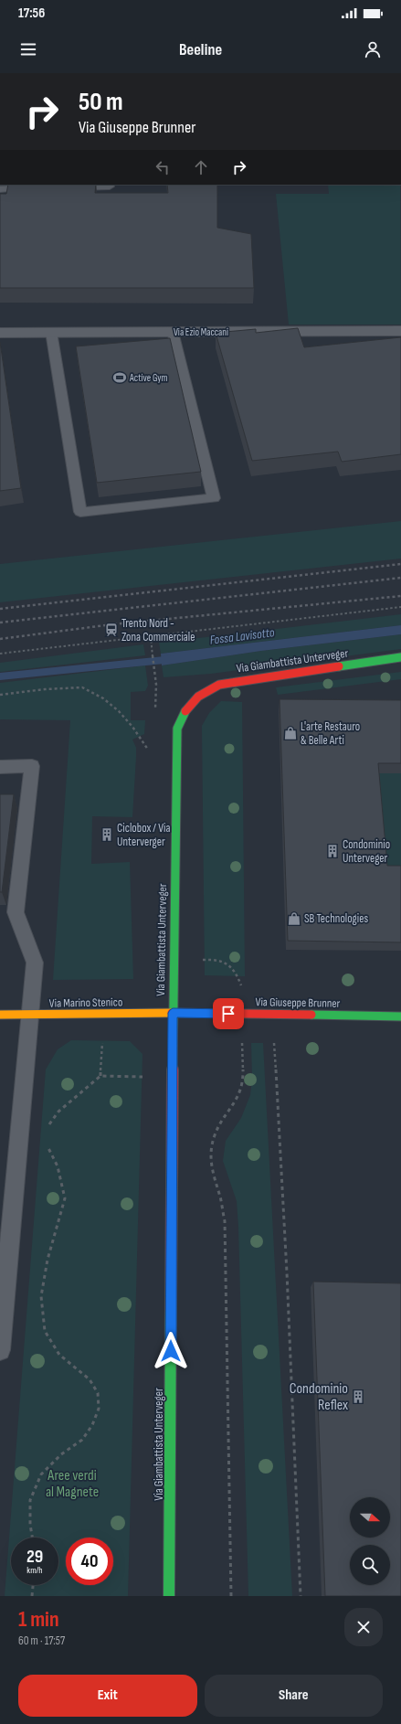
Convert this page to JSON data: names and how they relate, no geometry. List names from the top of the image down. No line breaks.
{"streets":{"street":["Via Ezio Maccani","Via Giambattista Unterveger","Via Marino Stenico","Via Giuseppe Brunner"]},"crossings":[["Via Giambattista Unterveger","Via Marino Stenico"],["Via Giambattista Unterveger","Via Giuseppe Brunner"],["Via Marino Stenico","Via Giuseppe Brunner"]],"water":["Fossa Lavisotto"],"parks":["Aree verdi al Magnete"],"places":{"sports":["Active Gym"],"station":["Trento Nord - Zona Commerciale"],"shop":["L'arte Restauro & Belle Arti","SB Technologies"],"building":["Ciclobox / Via Unterverger","Condominio Unterveger","Condominio Reflex"]},"north":"right","page":{"status":"17:56","header":"Beeline","turn":["50 m","Via Giuseppe Brunner"],"speed":"29 km/h","limit":"40","heading":["1 min","60 m · 17:57"],"buttons":["Exit","Share"]}}
